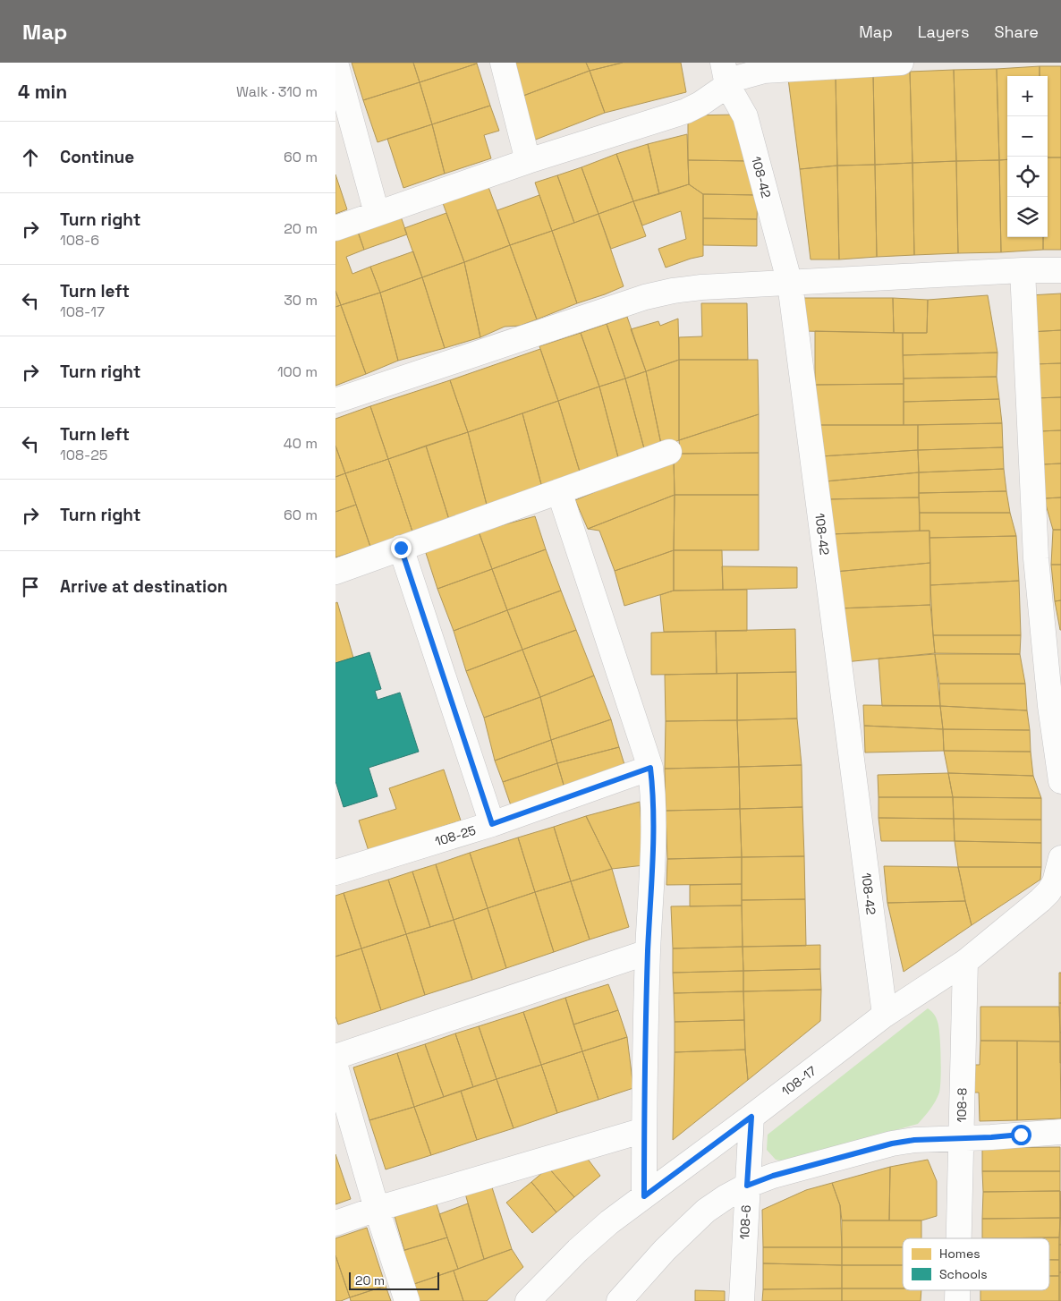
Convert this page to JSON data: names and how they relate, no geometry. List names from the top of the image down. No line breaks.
{"streets":{"street":["108-42","108-25","108-17","108-8","108-6"]},"crossings":[["108-42","108-17"],["108-17","108-8"],["108-17","108-6"]],"legend":["Homes","Schools"],"scale_bar":"20 m","page":{"header":"Map","nav":["Map","Layers","Share"],"heading":["4 min","Walk · 310 m"],"map_buttons":["+","−"],"list":[["Continue","60 m"],["Turn right","108-6","20 m"],["Turn left","108-17","30 m"],["Turn right","100 m"],["Turn left","108-25","40 m"],["Turn right","60 m"],"Arrive at destination"],"scale":"20 m"}}
